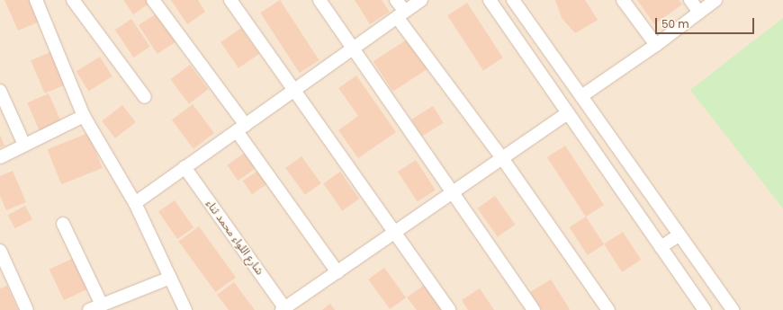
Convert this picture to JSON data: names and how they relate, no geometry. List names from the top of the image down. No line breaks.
{"streets":{"street":["شارع اللواء محمد ثناء"]},"scale_bar":"50 m"}
